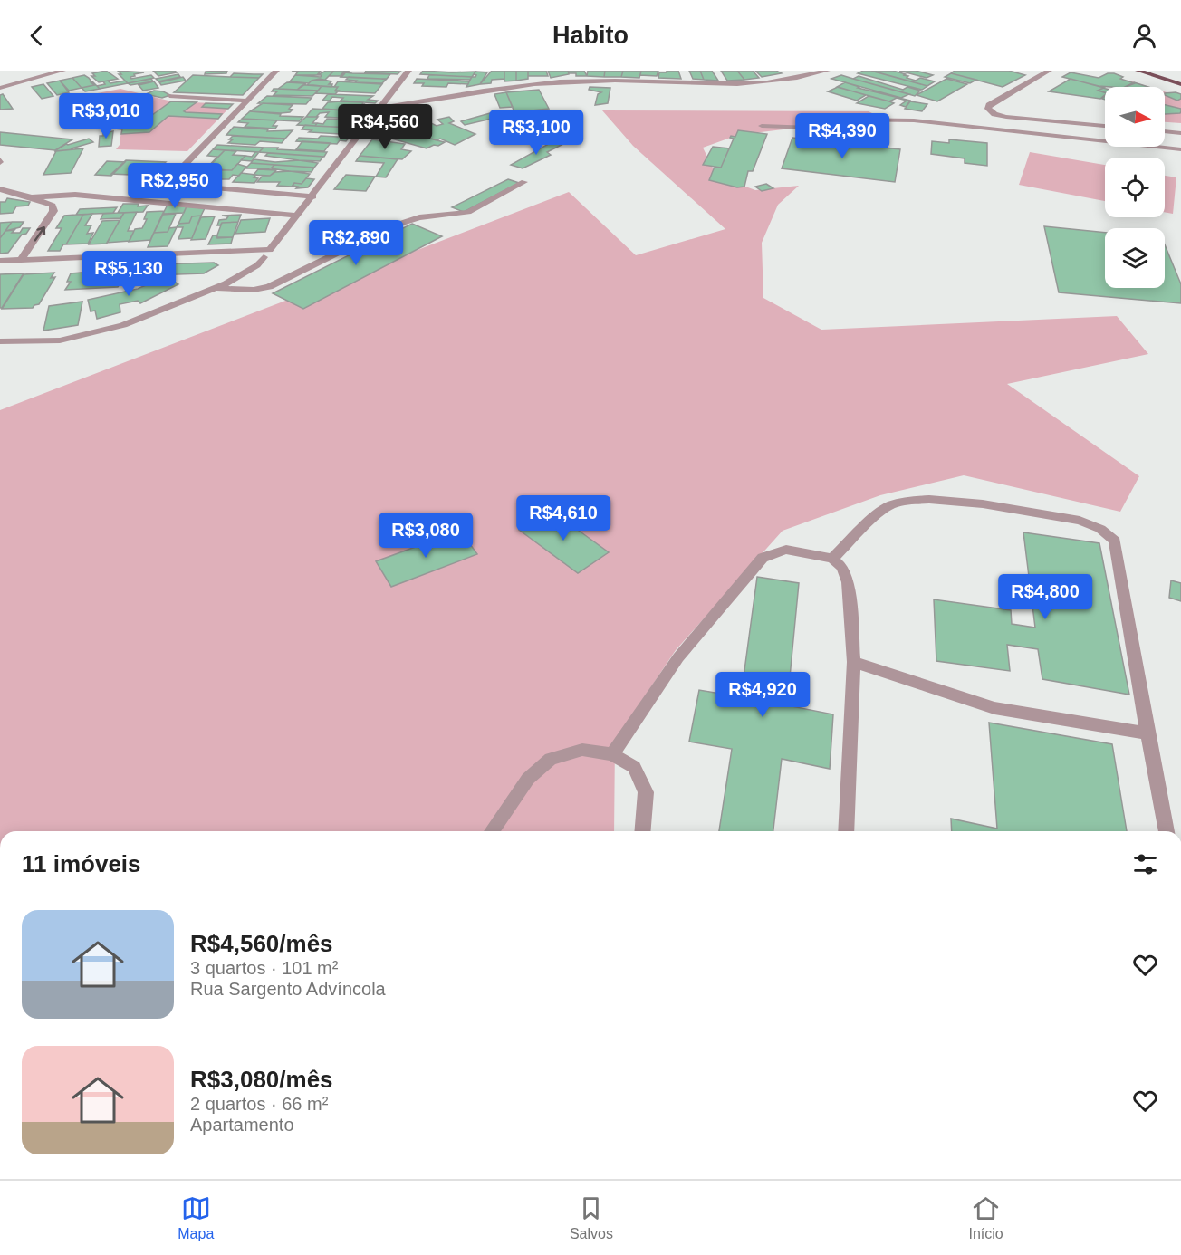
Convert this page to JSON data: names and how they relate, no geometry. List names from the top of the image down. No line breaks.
{"north":"right","page":{"header":"Habito","price":["R$3,010","R$4,560","R$3,100","R$4,390","R$2,950","R$2,890","R$5,130","R$4,610","R$3,080","R$4,800","R$4,920"],"heading":"11 imóveis","list":[{"name":"R$4,560/mês","note":"3 quartos · 101 m² · Rua Sargento Advíncola"},{"name":"R$3,080/mês","note":"2 quartos · 66 m² · Apartamento"}],"tabs":["Mapa","Salvos","Início"]}}
